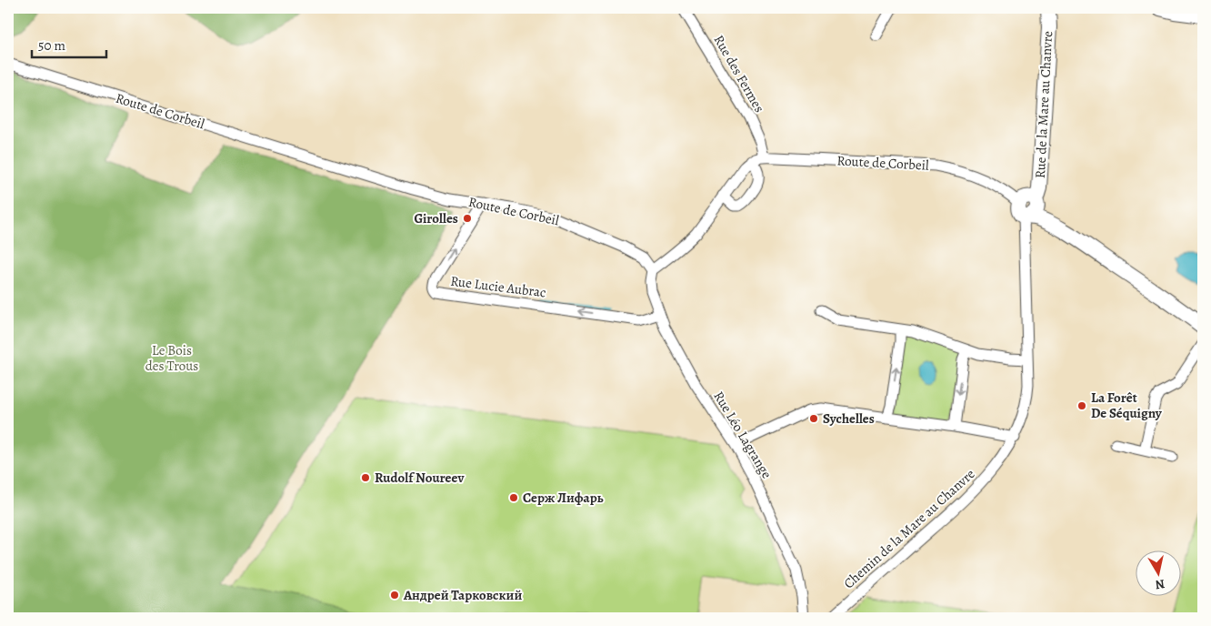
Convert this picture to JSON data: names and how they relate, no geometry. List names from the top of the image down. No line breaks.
{"streets":{"main road":["Rue de la Mare au Chanvre","Route de Corbeil"],"street":["Rue des Fermes","Rue Lucie Aubrac","Rue Léo Lagrange","Chemin de la Mare au Chanvre"]},"crossings":[["Rue des Fermes","Route de Corbeil"],["Rue de la Mare au Chanvre","Route de Corbeil"],["Rue de la Mare au Chanvre","Chemin de la Mare au Chanvre"],["Route de Corbeil","Rue Lucie Aubrac"],["Route de Corbeil","Rue Léo Lagrange"],["Route de Corbeil","Chemin de la Mare au Chanvre"],["Rue Lucie Aubrac","Rue Léo Lagrange"]],"parks":["Le Bois des Trous"],"places":["Girolles","La Forêt De Séquigny","Sychelles","Rudolf Noureev","Серж Лифарь","Андрей Тарковский"],"scale_bar":"50 m","north":"bottom"}
